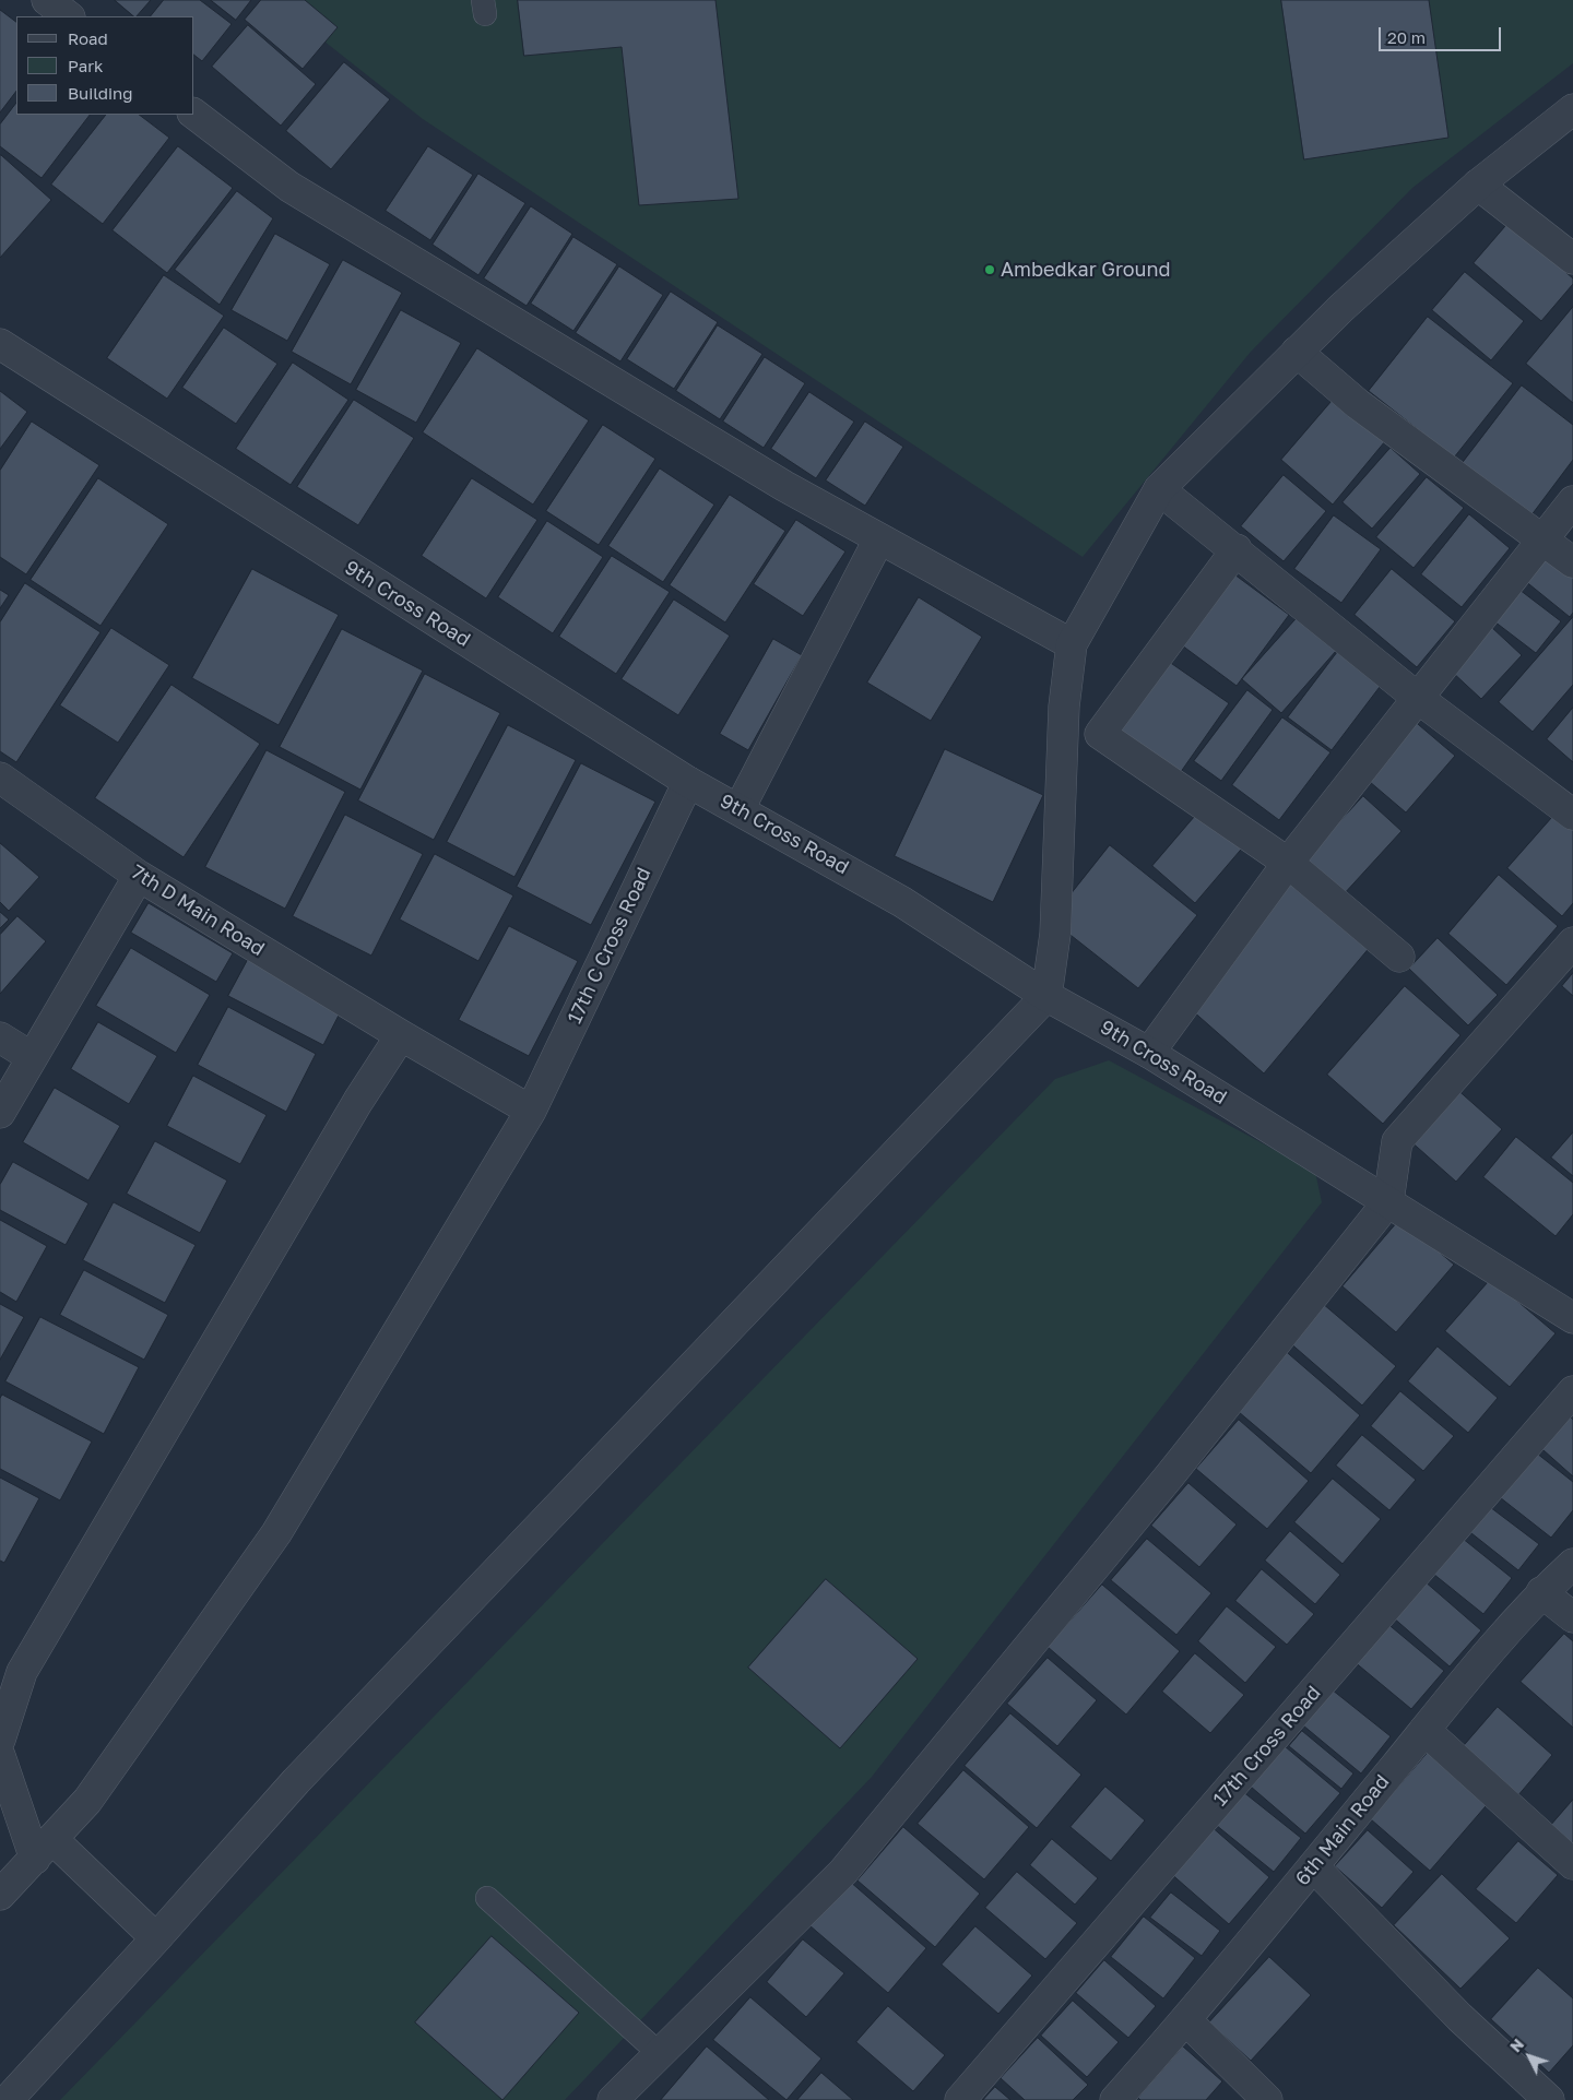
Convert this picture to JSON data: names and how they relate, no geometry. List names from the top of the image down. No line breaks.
{"streets":{"street":["9th Cross Road","7th D Main Road","17th C Cross Road","17th Cross Road","6th Main Road"]},"crossings":[["9th Cross Road","17th C Cross Road"],["7th D Main Road","17th C Cross Road"]],"places":["Ambedkar Ground"],"legend":["Road","Park","Building"],"scale_bar":"20 m","north":"top left"}
